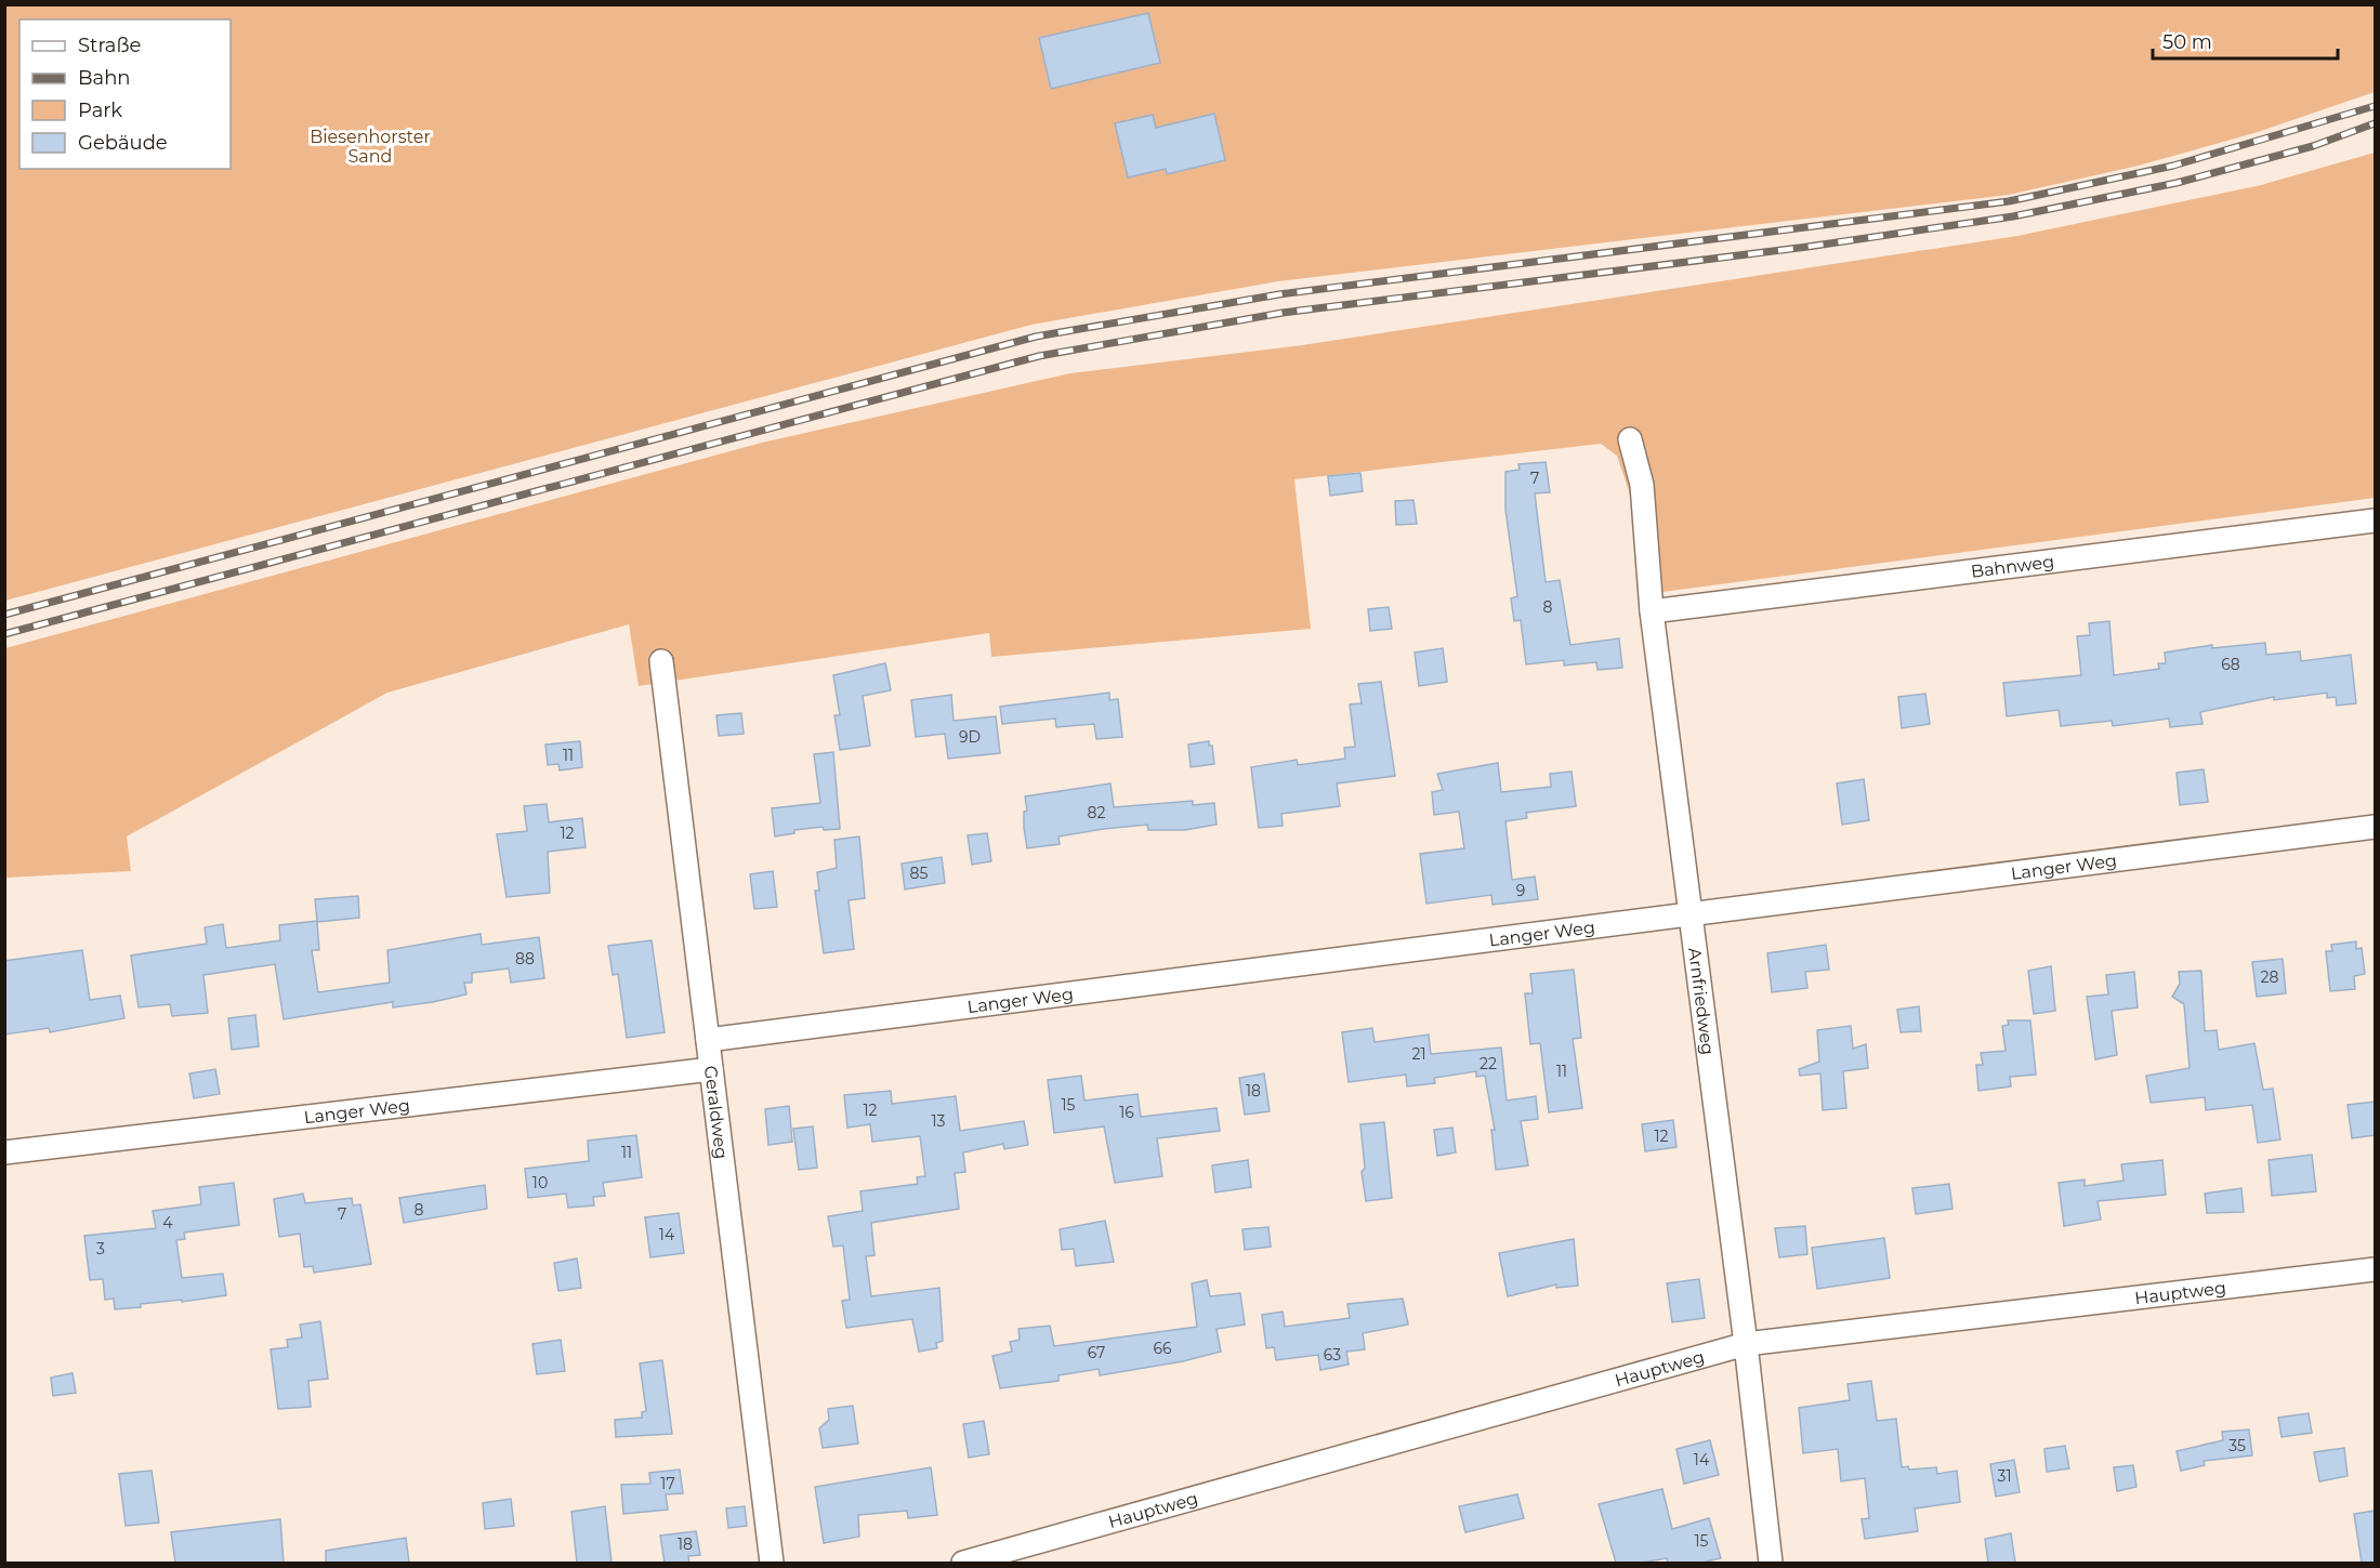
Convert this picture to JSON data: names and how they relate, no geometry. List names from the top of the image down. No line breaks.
{"streets":{"street":["Bahnweg","Langer Weg","Arnfriedweg","Geraldweg","Hauptweg"]},"crossings":[["Bahnweg","Arnfriedweg"],["Langer Weg","Arnfriedweg"],["Langer Weg","Geraldweg"],["Arnfriedweg","Hauptweg"]],"parks":["Biesenhorster Sand"],"house_numbers":["7","8","68","9D","11","82","12","85","9","88","28","21","22","11","18","15","12","16","13","12","11","10","8","7","4","14","3","66","67","63","35","14","31","17","15","18"],"legend":["Straße","Bahn","Park","Gebäude"],"scale_bar":"50 m"}
